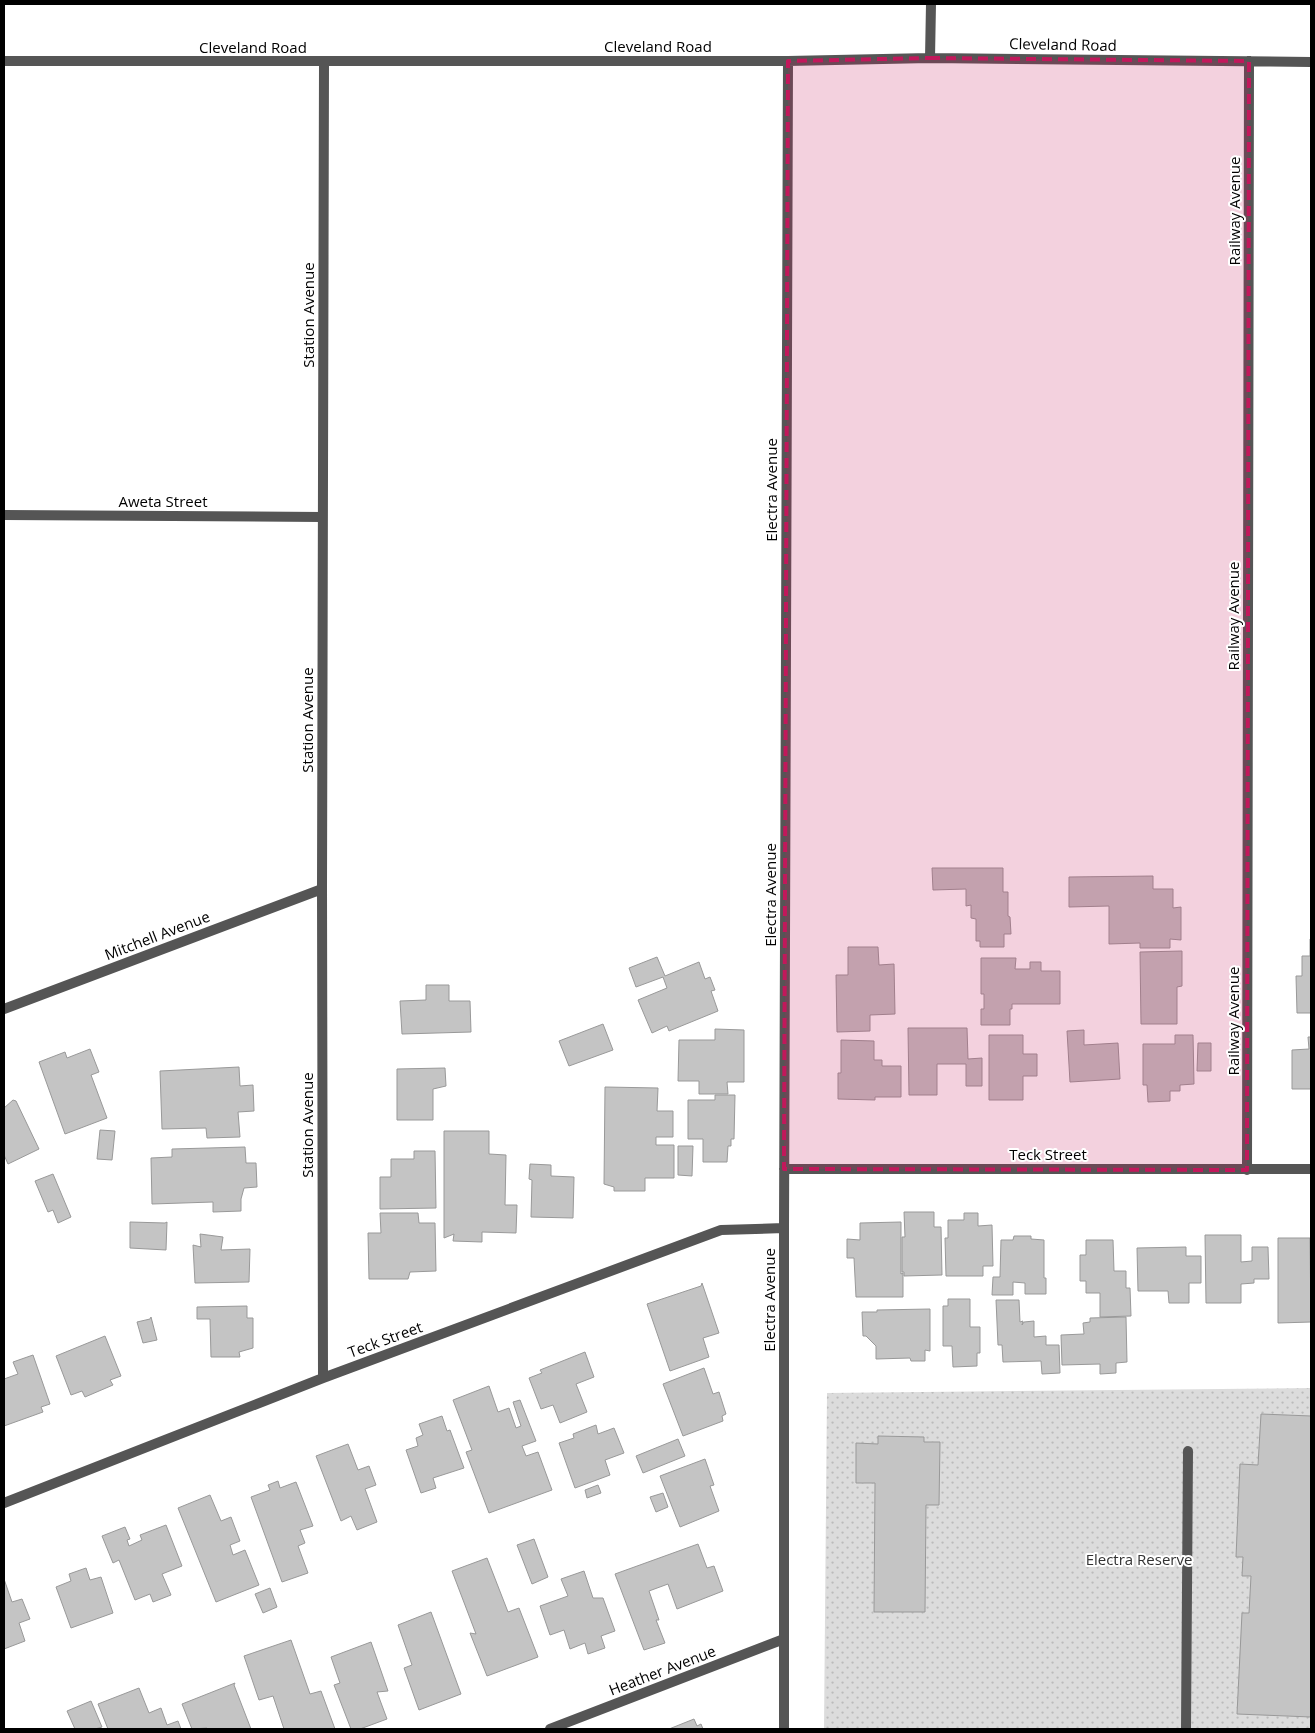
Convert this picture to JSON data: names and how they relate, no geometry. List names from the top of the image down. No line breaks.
{"streets":{"street":["Cleveland Road","Railway Avenue","Station Avenue","Electra Avenue","Aweta Street","Mitchell Avenue","Teck Street","Heather Avenue"]},"crossings":[["Cleveland Road","Railway Avenue"],["Cleveland Road","Station Avenue"],["Cleveland Road","Electra Avenue"],["Railway Avenue","Teck Street"],["Station Avenue","Aweta Street"],["Station Avenue","Mitchell Avenue"],["Station Avenue","Teck Street"],["Electra Avenue","Teck Street"],["Electra Avenue","Heather Avenue"]],"parks":["Electra Reserve"]}
